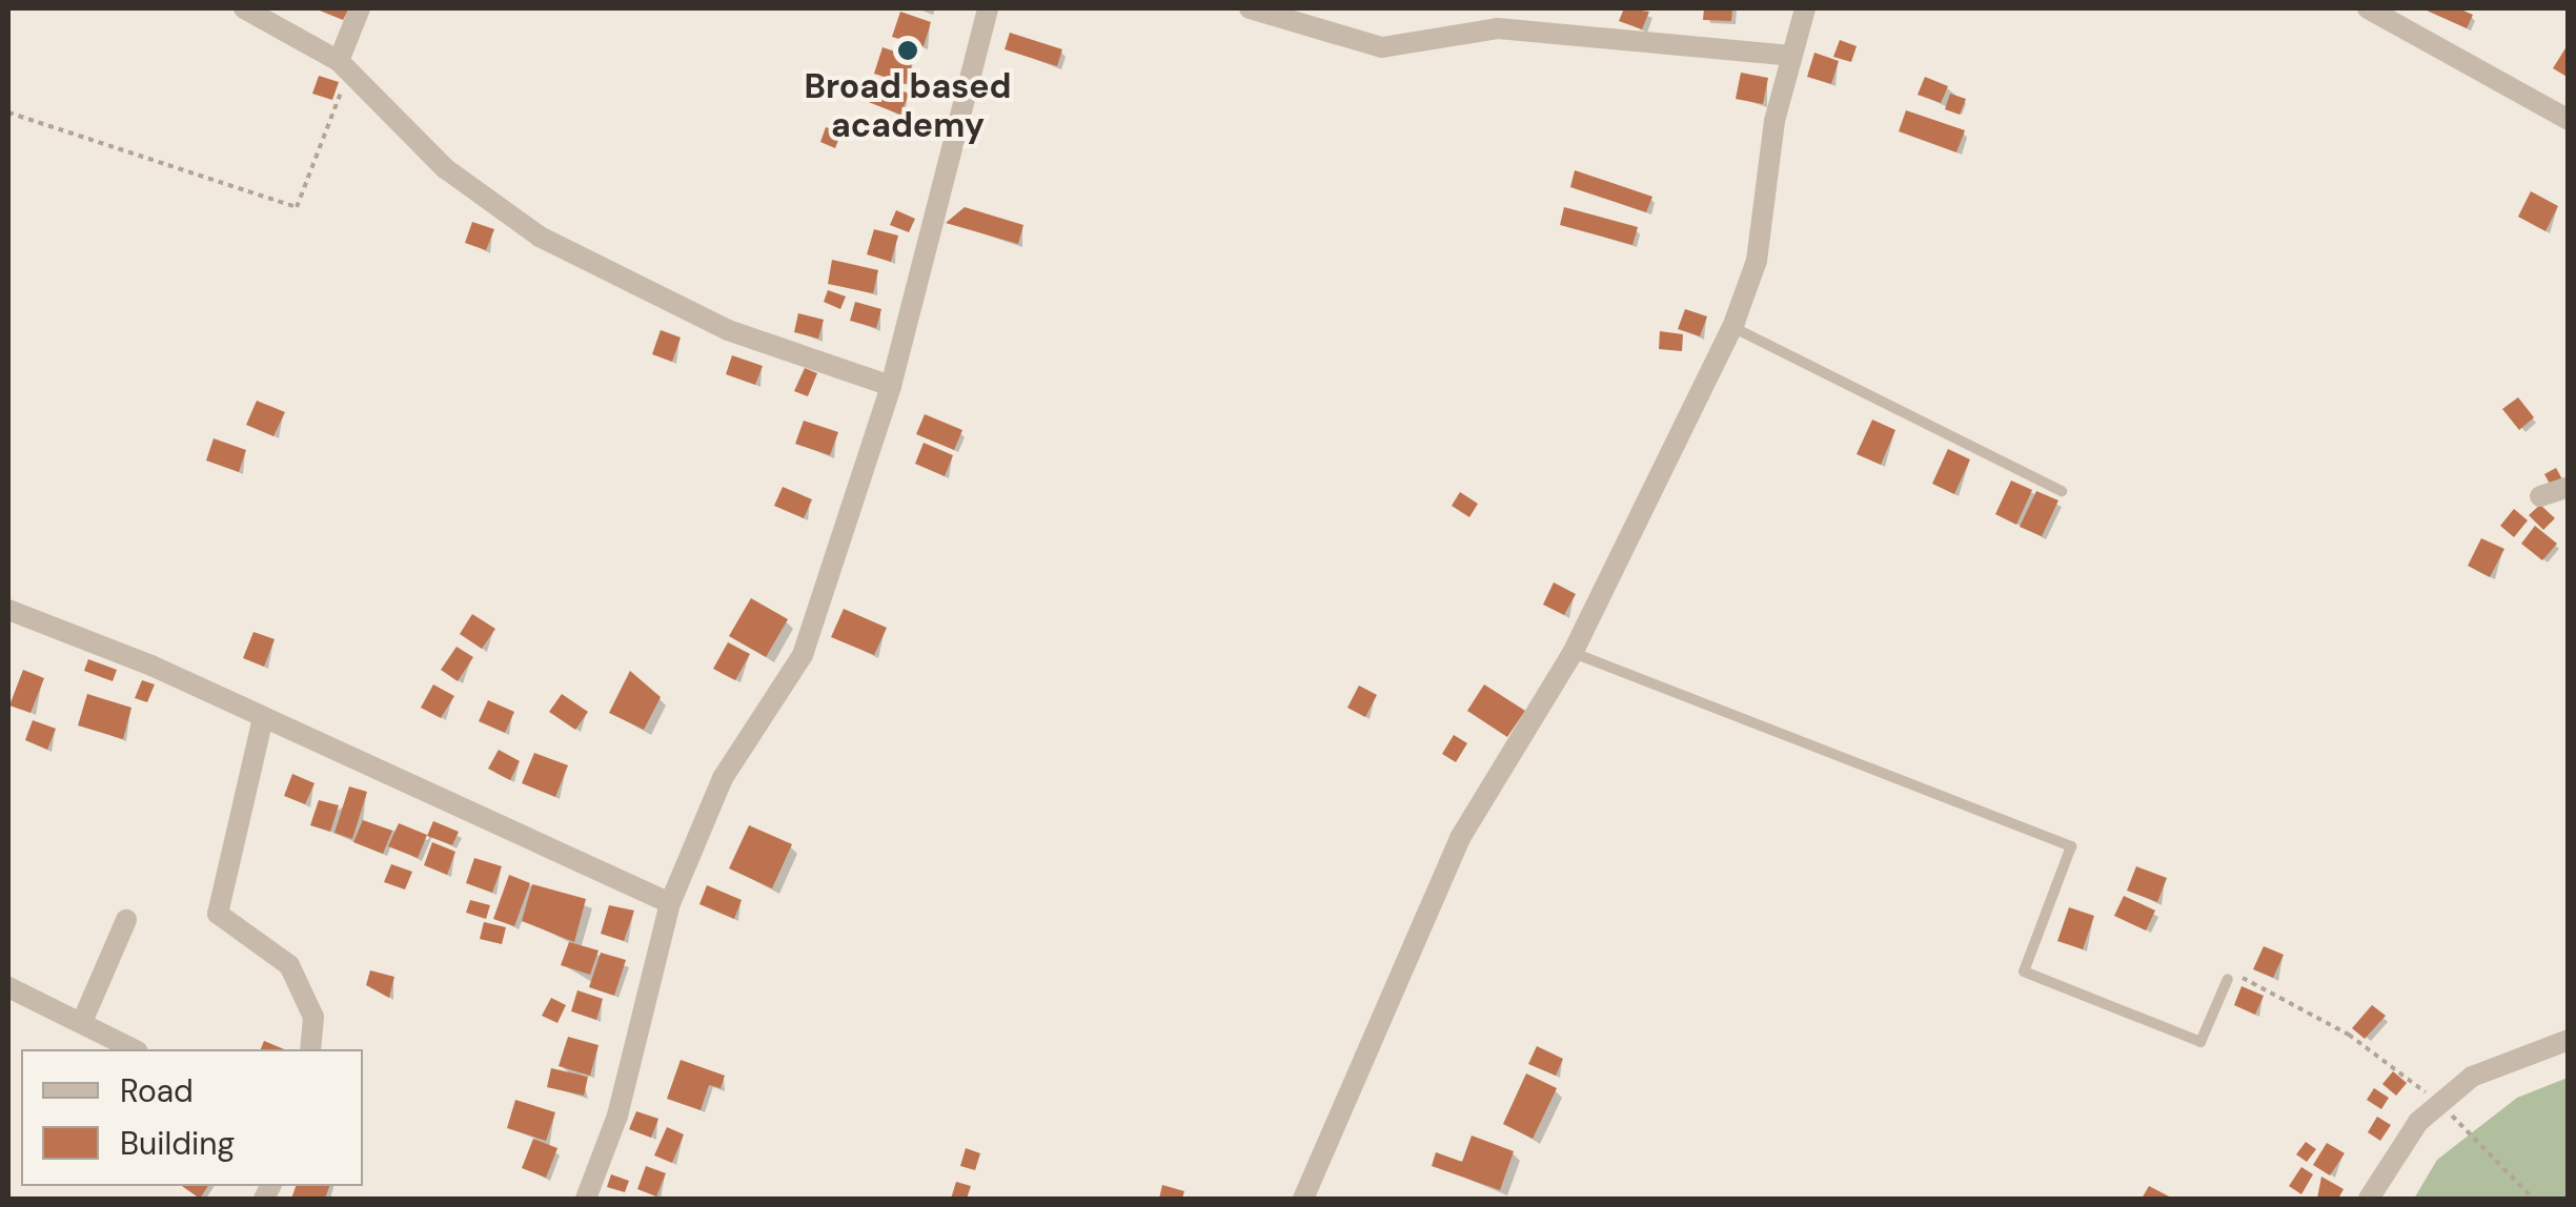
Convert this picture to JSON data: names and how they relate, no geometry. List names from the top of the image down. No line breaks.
{"places":["Broad based academy"],"legend":["Road","Building"]}
